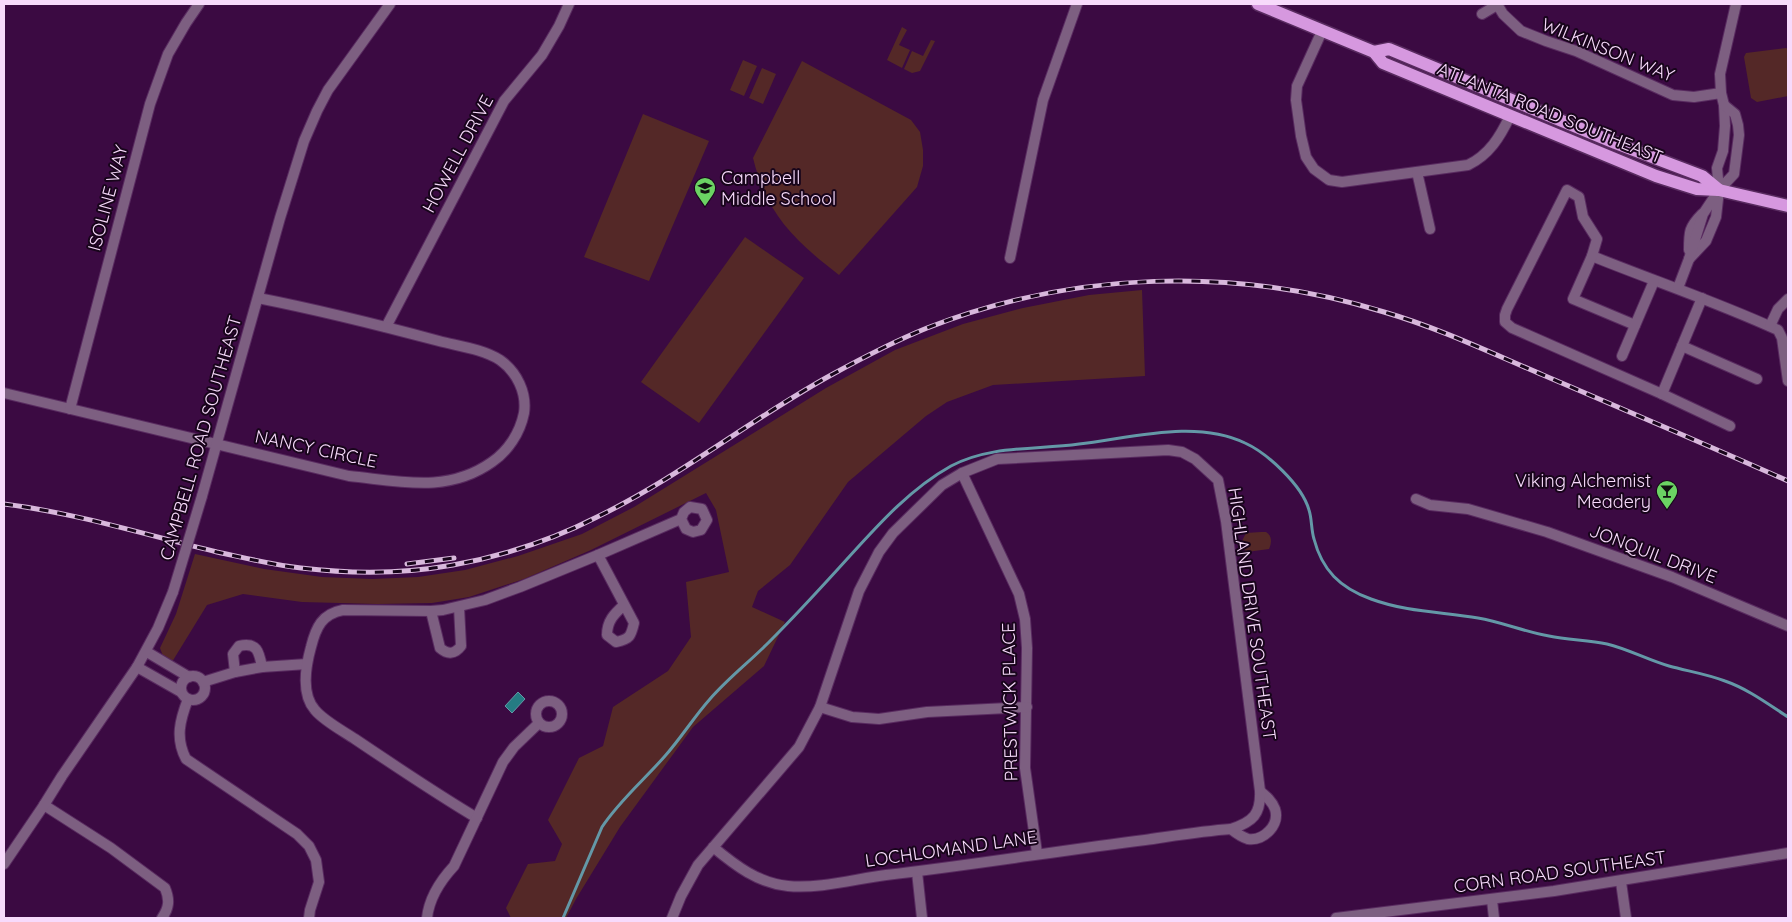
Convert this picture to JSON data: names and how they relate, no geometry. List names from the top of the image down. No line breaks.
{"streets":{"main road":["ATLANTA ROAD SOUTHEAST"],"street":["WILKINSON WAY","HOWELL DRIVE","ISOLINE WAY","CAMPBELL ROAD SOUTHEAST","NANCY CIRCLE","JONQUIL DRIVE","HIGHLAND DRIVE SOUTHEAST","PRESTWICK PLACE","LOCHLOMAND LANE","CORN ROAD SOUTHEAST"]},"crossings":[["HOWELL DRIVE","NANCY CIRCLE"],["ISOLINE WAY","NANCY CIRCLE"],["CAMPBELL ROAD SOUTHEAST","NANCY CIRCLE"],["HIGHLAND DRIVE SOUTHEAST","PRESTWICK PLACE"],["HIGHLAND DRIVE SOUTHEAST","LOCHLOMAND LANE"],["PRESTWICK PLACE","LOCHLOMAND LANE"]],"places":{"school or university":["Campbell Middle School"],"bar":["Viking Alchemist Meadery"]}}
